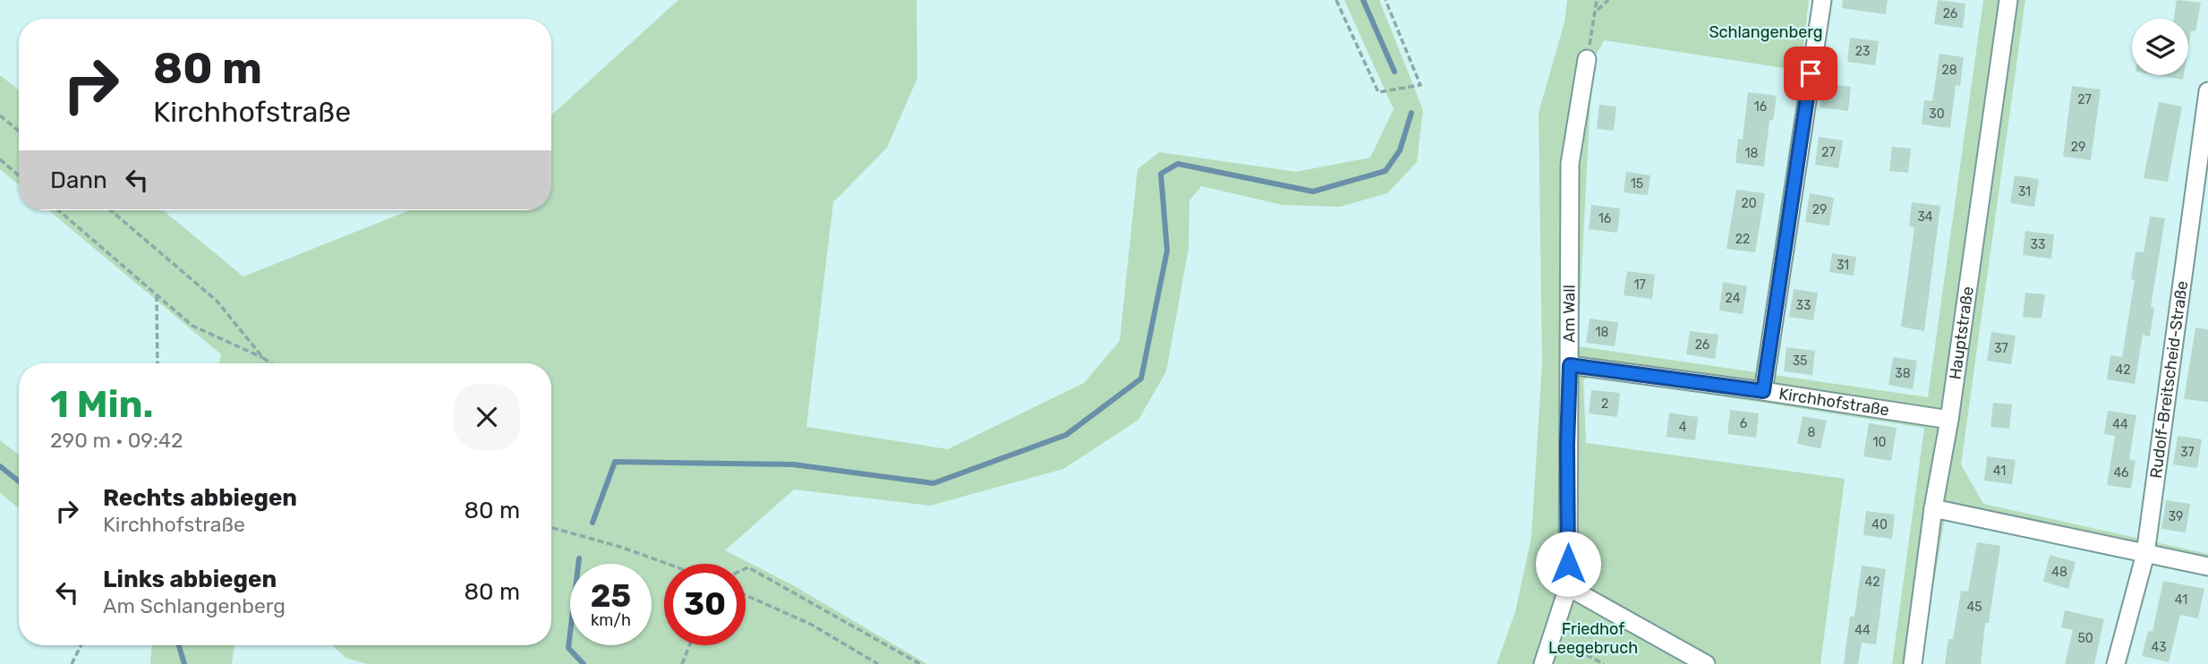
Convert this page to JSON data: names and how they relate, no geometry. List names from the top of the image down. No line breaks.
{"streets":{"street":["Am Wall","Hauptstraße","Rudolf-Breitscheid-Straße","Kirchhofstraße"]},"crossings":[["Am Wall","Kirchhofstraße"],["Hauptstraße","Kirchhofstraße"]],"parks":["Schlangenberg","Friedhof Leegebruch"],"house_numbers":["26","23","28","27","16","30","29","27","18","15","31","20","29","34","16","22","33","31","17","24","33","18","26","37","35","42","38","2","6","44","4","8","10","37","41","46","39","40","48","42","41","45","44","50","43"],"page":{"turn":["80 m","Kirchhofstraße"],"then":"Dann","heading":["1 Min.","290 m · 09:42"],"list":[{"name":"Rechts abbiegen","note":"Kirchhofstraße","value":"80 m"},{"name":"Links abbiegen","note":"Am Schlangenberg","value":"80 m"}],"speed":"25 km/h","limit":"30"}}
